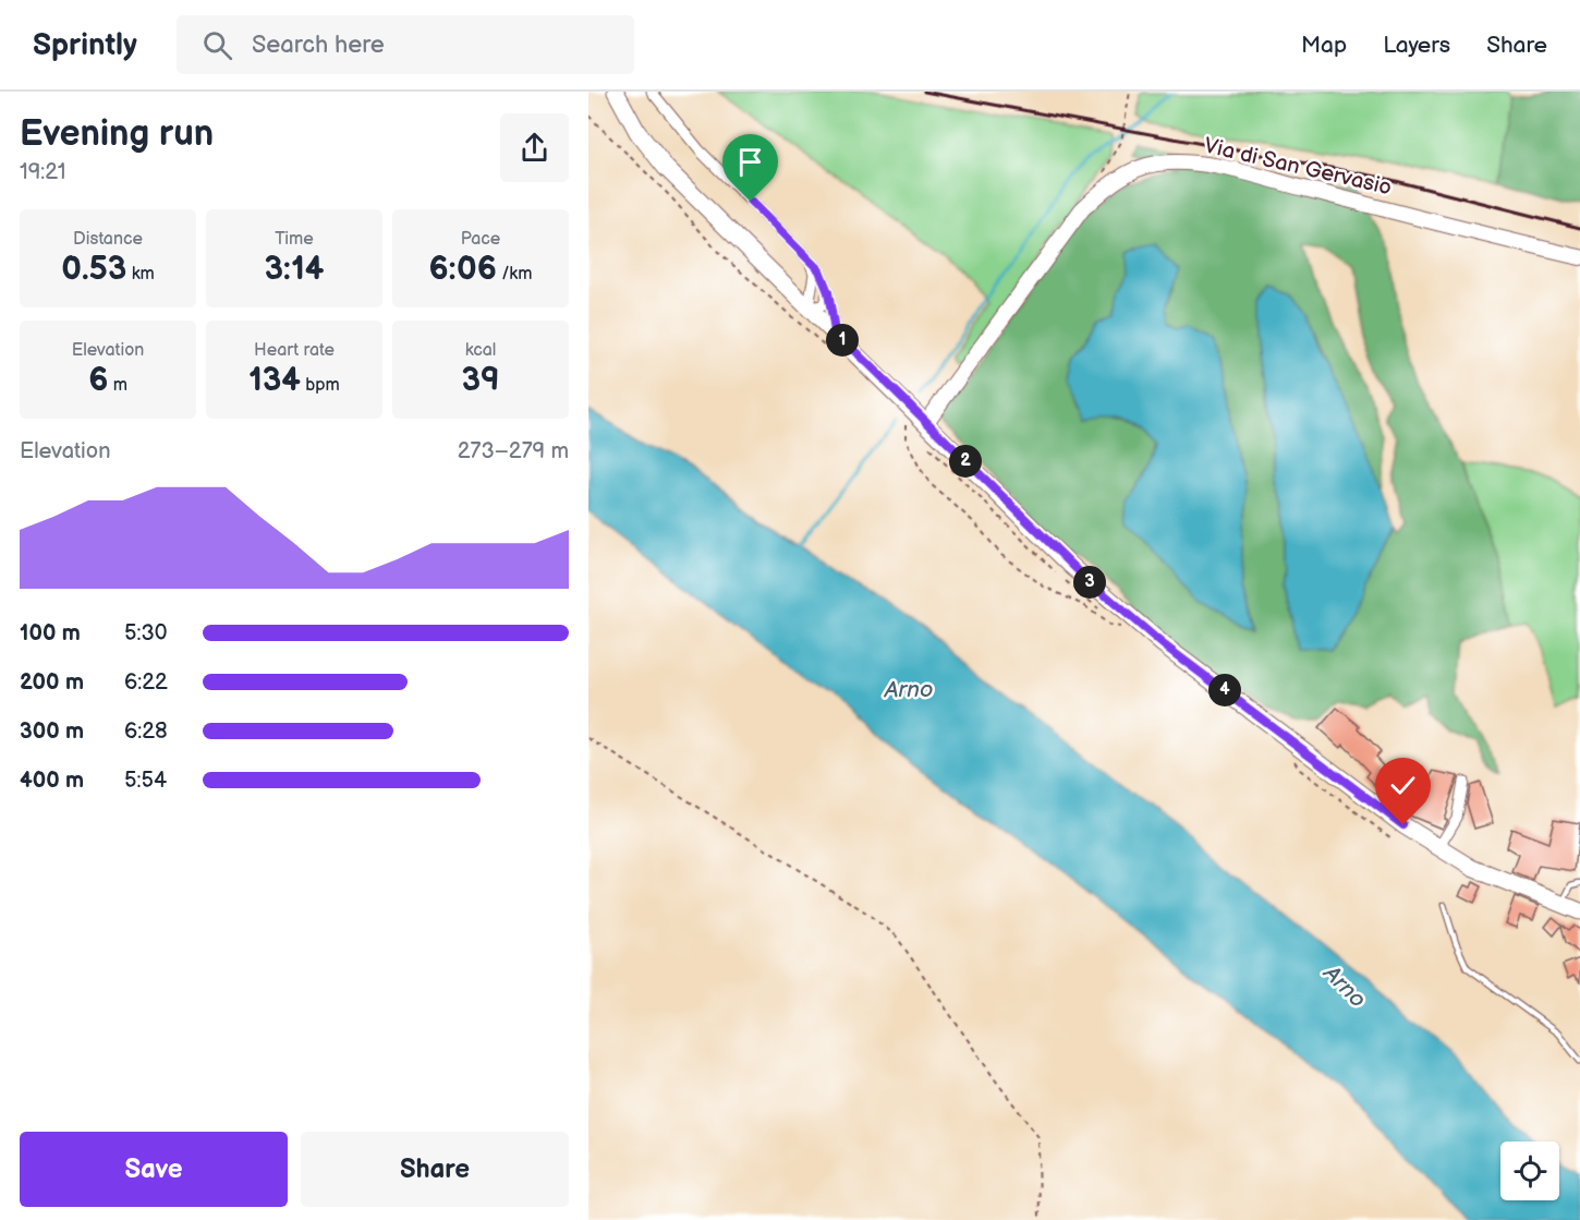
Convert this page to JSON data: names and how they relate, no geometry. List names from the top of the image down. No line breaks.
{"streets":{"street":["Via di San Gervasio"]},"water":["Arno"],"page":{"header":"Sprintly","search":"Search here","nav":["Map","Layers","Share"],"heading":["Evening run","19:21"],"stats":[["Distance","0.53 km"],["Time","3:14"],["Pace","6:06 /km"],["Elevation","6 m"],["Heart rate","134 bpm"],["kcal","39"]],"pins":["1","2","3","4"],"chart":["Elevation","273–279 m"],"list":[{"name":"100 m","note":"5:30"},{"name":"200 m","note":"6:22"},{"name":"300 m","note":"6:28"},{"name":"400 m","note":"5:54"}],"buttons":["Save","Share"]}}
